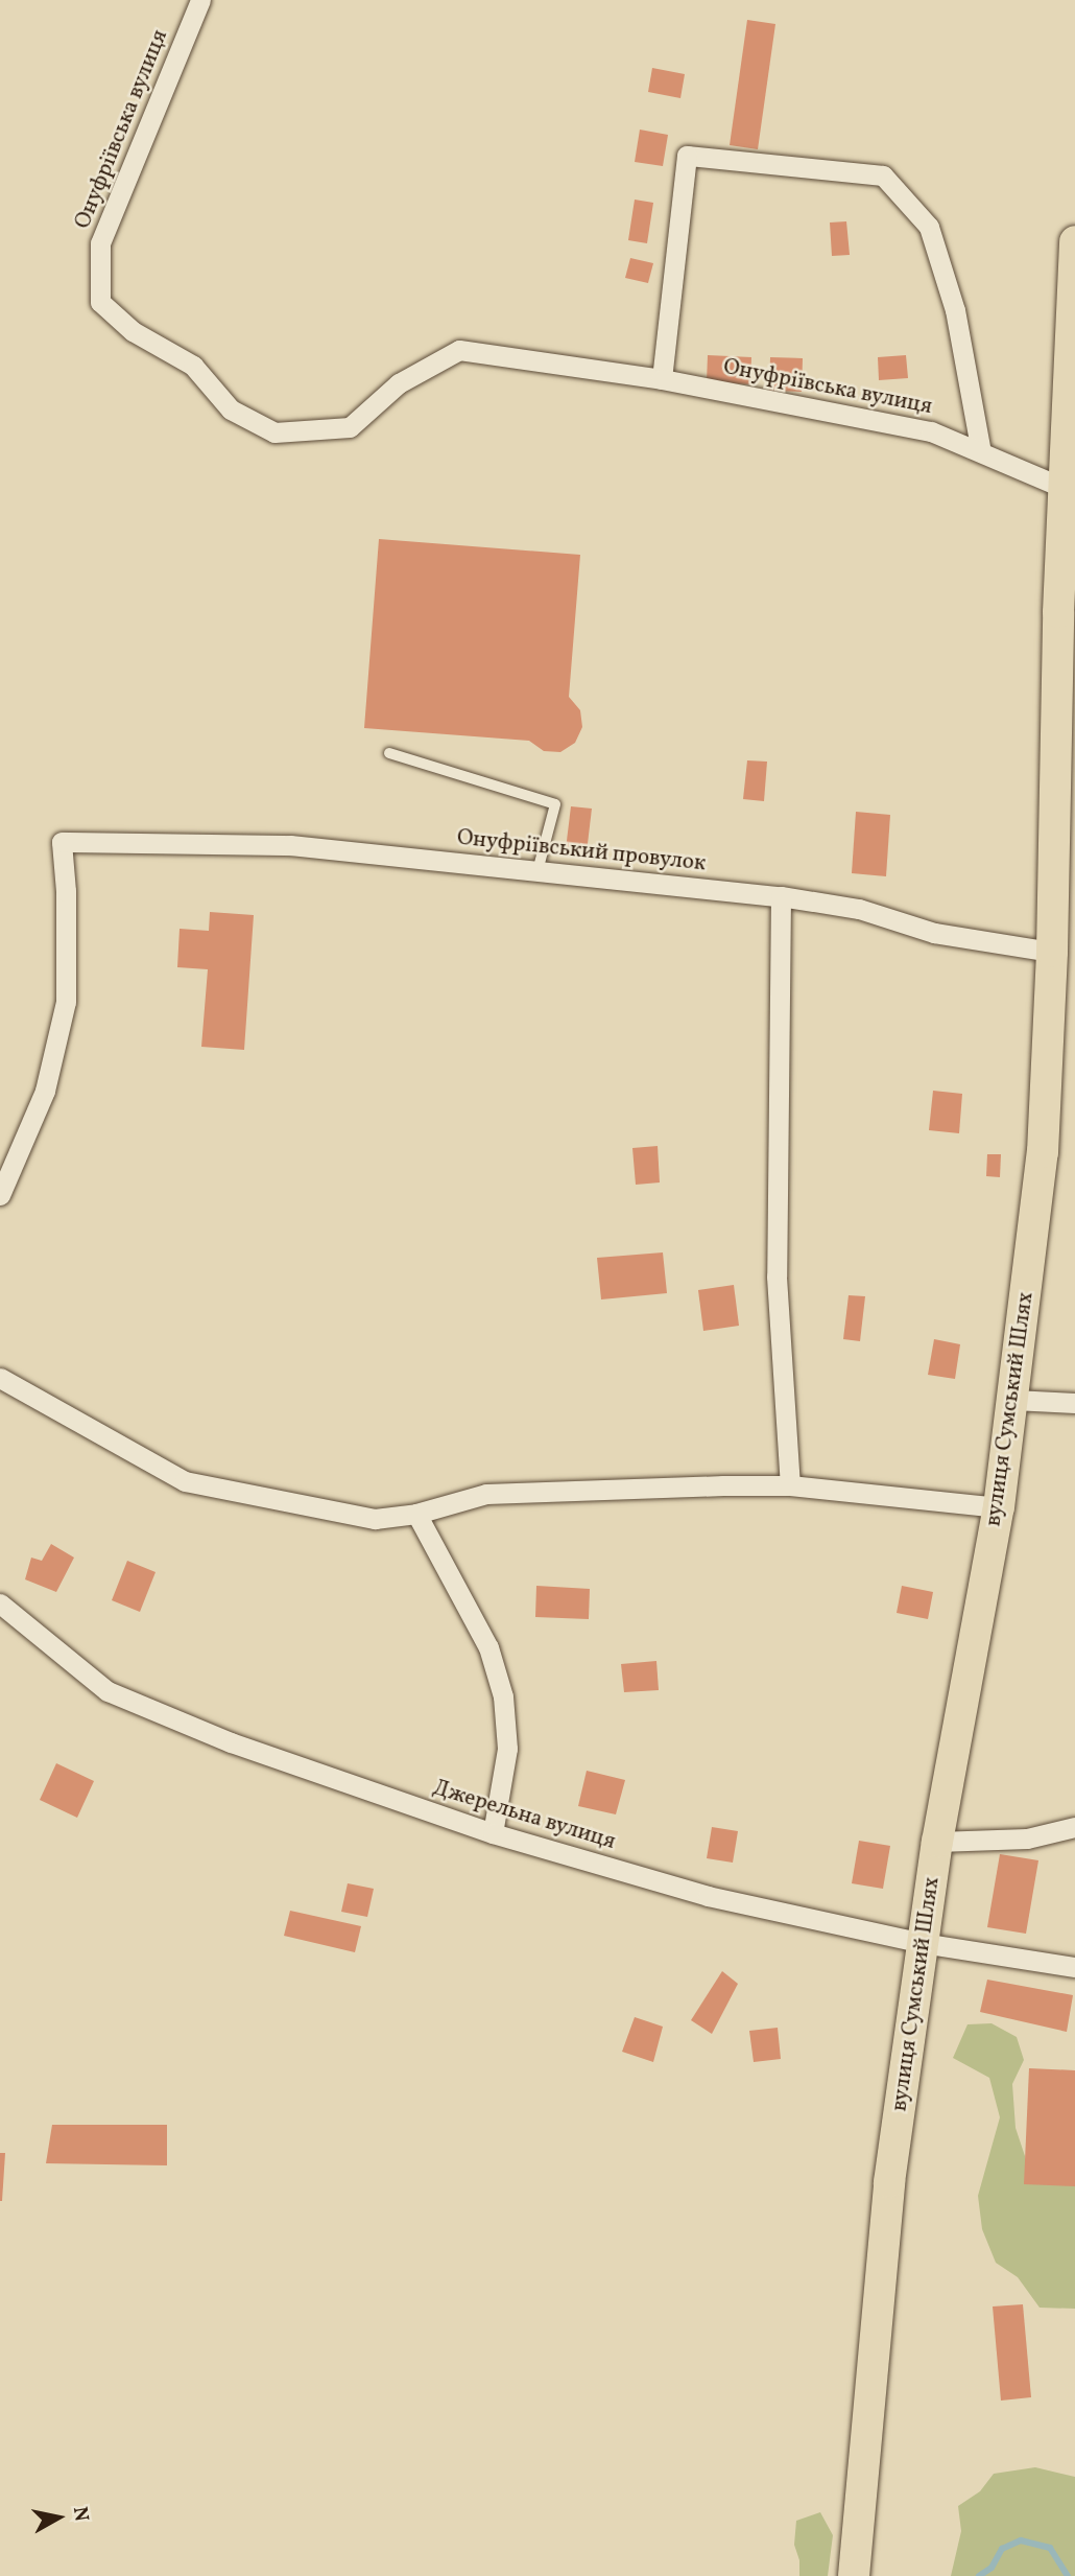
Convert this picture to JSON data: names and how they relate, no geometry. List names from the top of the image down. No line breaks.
{"streets":{"main road":["вулиця Сумський Шлях"],"street":["Онуфріївська вулиця","Онуфріївський провулок","Джерельна вулиця"]},"crossings":[["Онуфріївська вулиця","вулиця Сумський Шлях"],["Онуфріївський провулок","вулиця Сумський Шлях"],["вулиця Сумський Шлях","Джерельна вулиця"]],"north":"right"}
